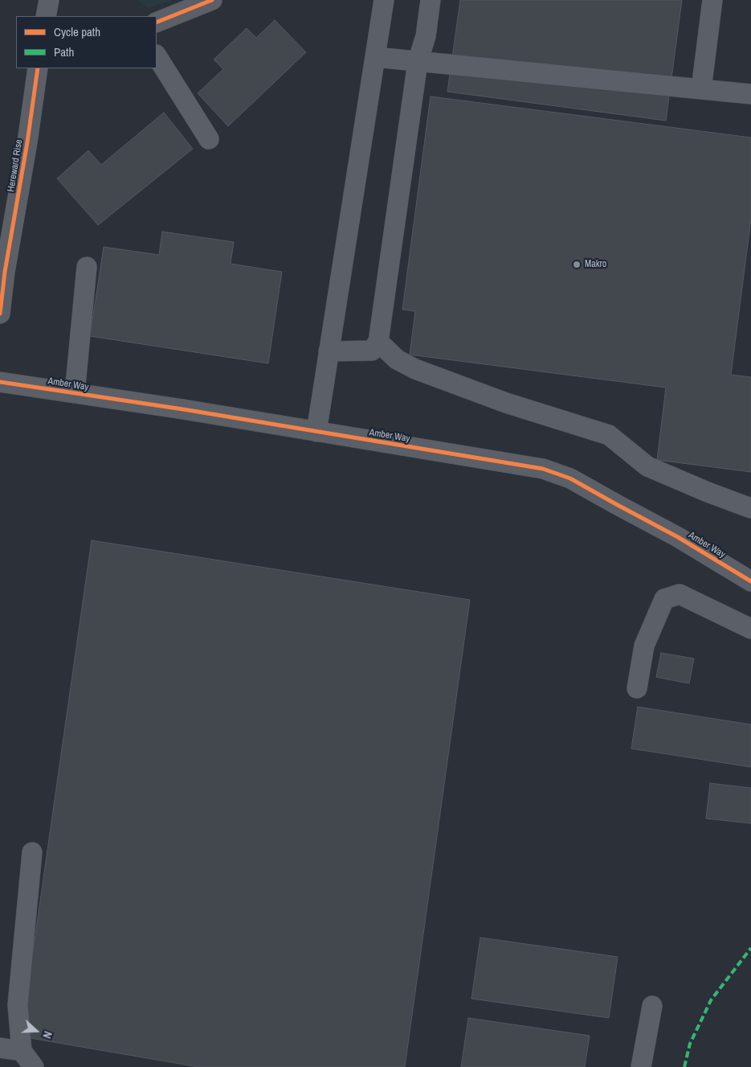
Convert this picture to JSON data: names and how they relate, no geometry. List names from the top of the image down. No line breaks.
{"streets":{"street":["Hereward Rise","Amber Way"]},"places":["Makro"],"legend":["Cycle path","Path"],"north":"right"}
